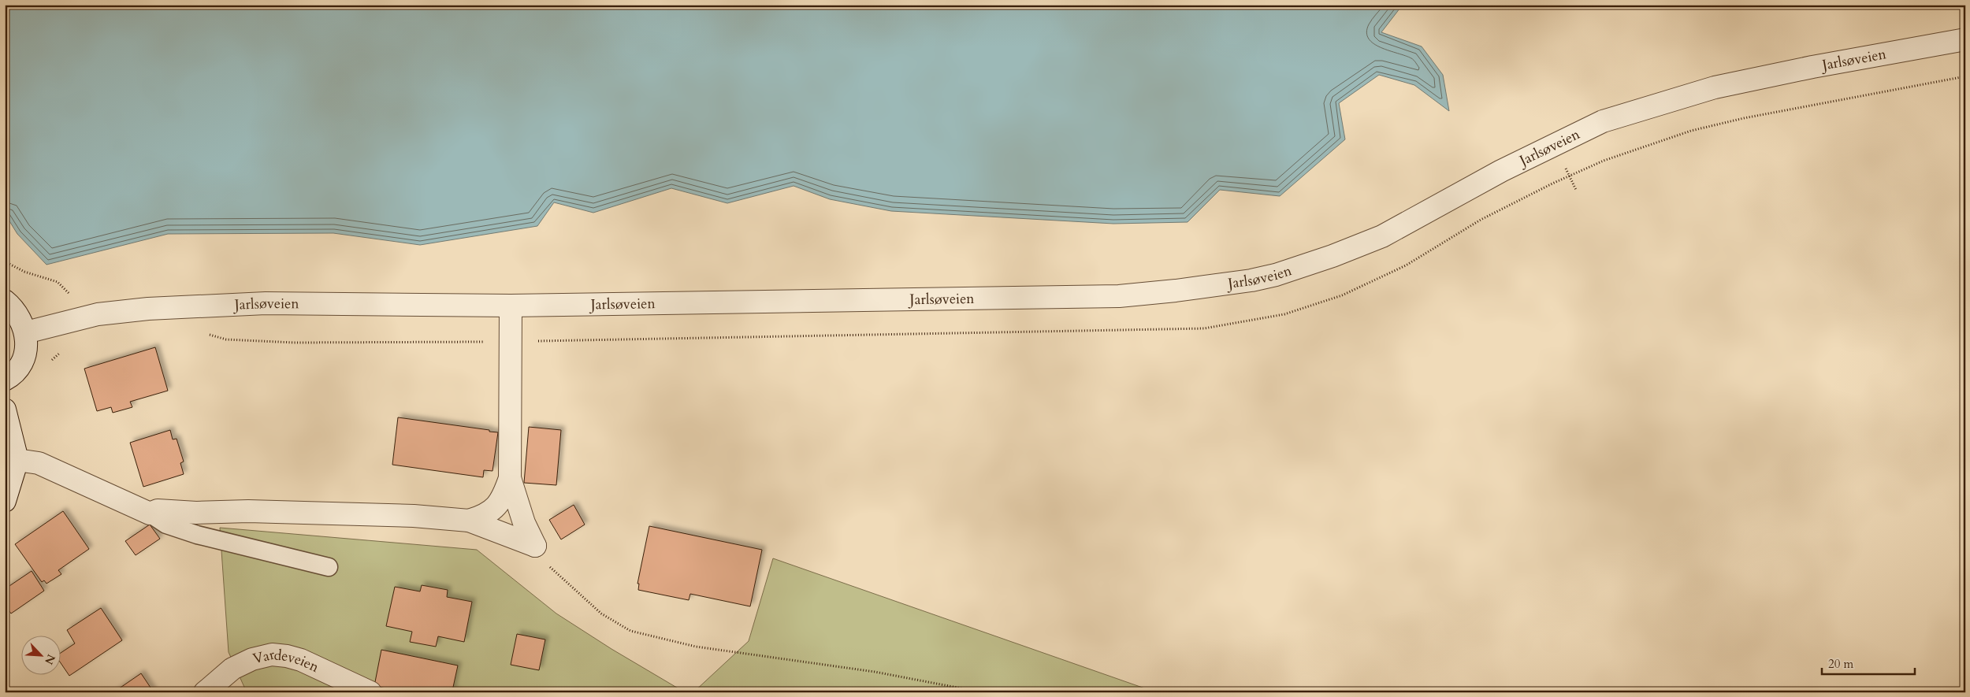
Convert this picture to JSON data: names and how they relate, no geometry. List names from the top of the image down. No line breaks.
{"streets":{"street":["Jarlsøveien","Vardeveien"]},"scale_bar":"20 m","north":"bottom right"}
